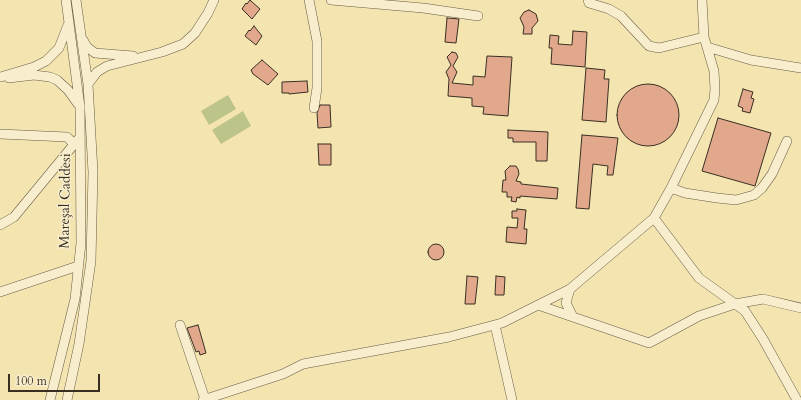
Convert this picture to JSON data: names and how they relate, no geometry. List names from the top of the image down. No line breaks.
{"streets":{"street":["Mareşal Caddesi"]},"scale_bar":"100 m"}
